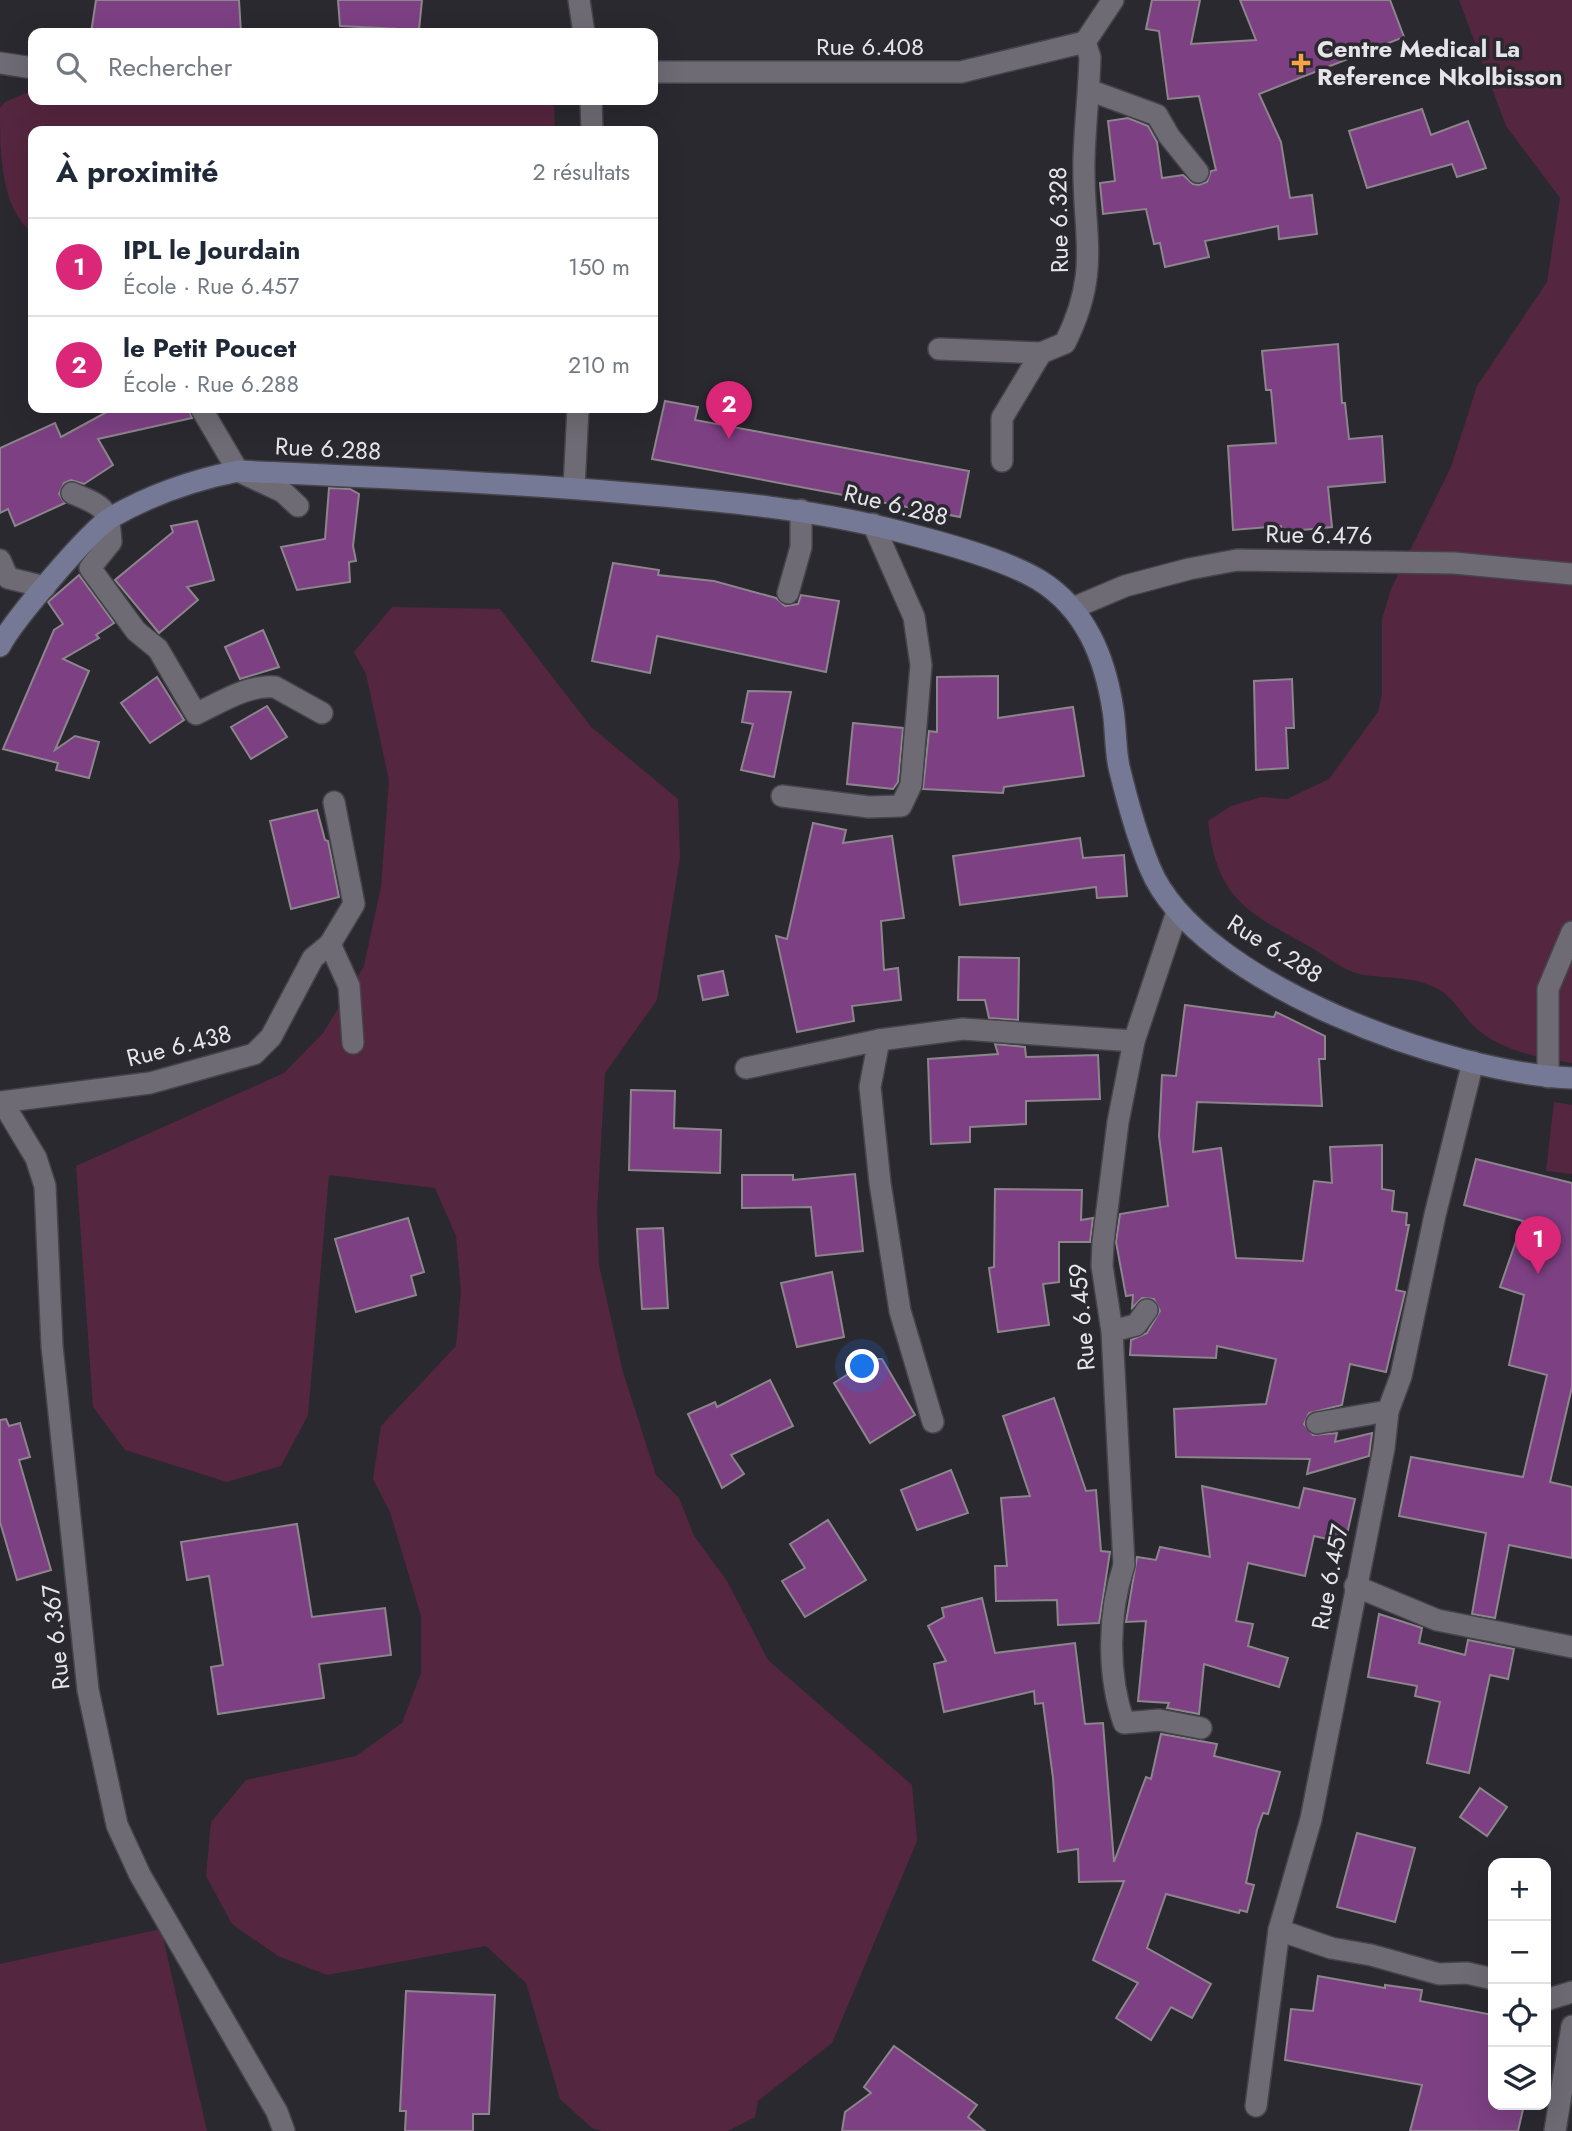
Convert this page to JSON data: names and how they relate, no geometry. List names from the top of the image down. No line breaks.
{"streets":{"street":["Rue 6.408","Rue 6.328","Rue 6.288","Rue 6.476","Rue 6.438","Rue 6.459","Rue 6.457","Rue 6.367"]},"crossings":[["Rue 6.408","Rue 6.328"],["Rue 6.288","Rue 6.476"],["Rue 6.288","Rue 6.459"],["Rue 6.288","Rue 6.457"],["Rue 6.438","Rue 6.367"]],"places":{"health":["Centre Medical La Reference Nkolbisson"]},"page":{"search":"Rechercher","heading":["À proximité","2 résultats"],"list":[{"mark":"1","name":"IPL le Jourdain","note":"École · Rue 6.457","value":"150 m"},{"mark":"2","name":"le Petit Poucet","note":"École · Rue 6.288","value":"210 m"}],"pins":["2","1"],"map_buttons":["+","−"]}}
